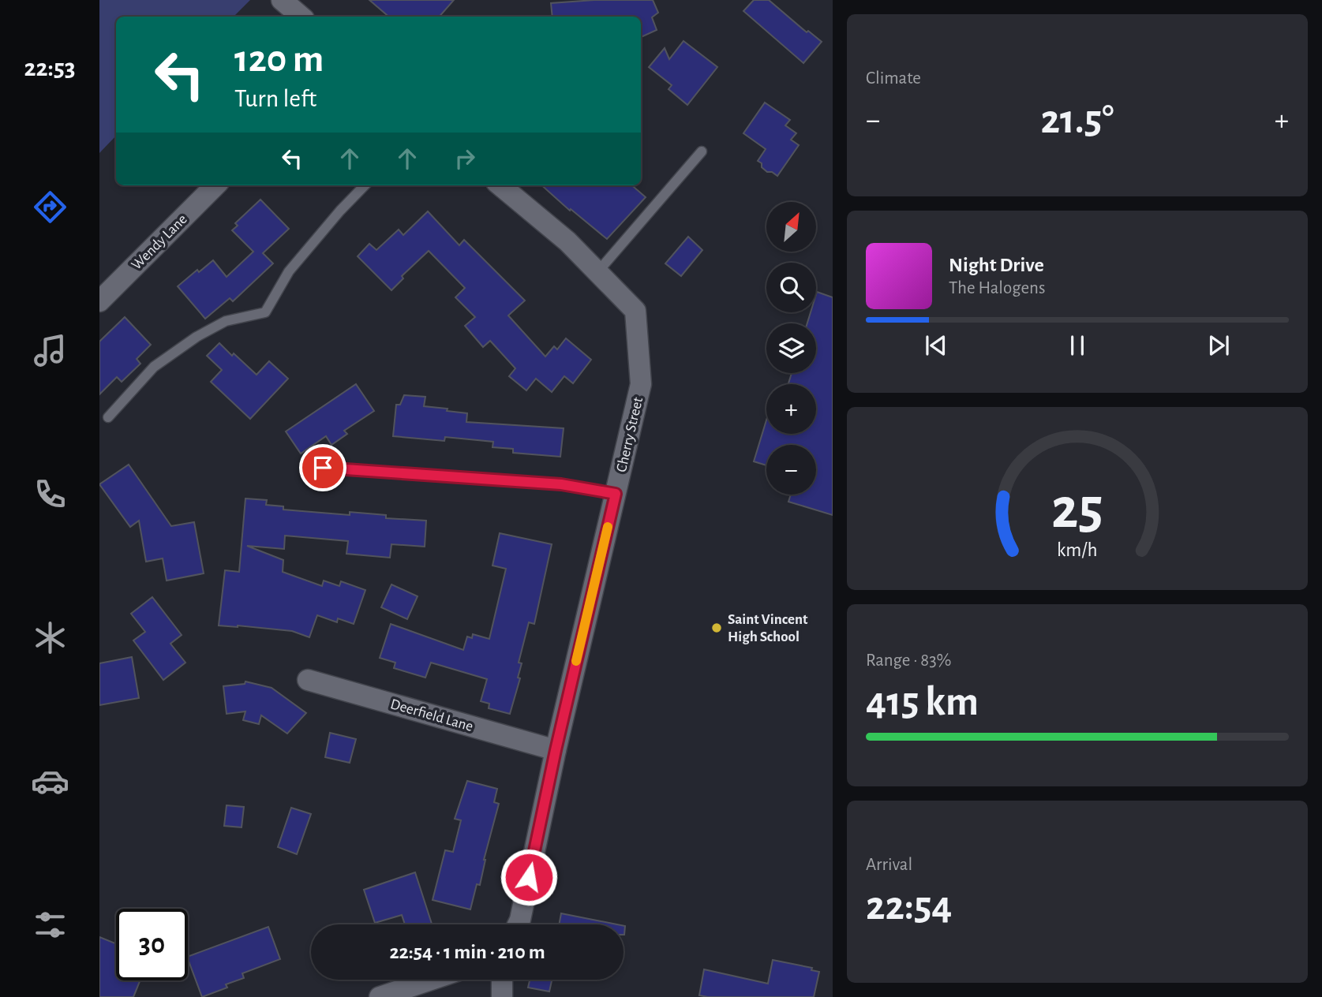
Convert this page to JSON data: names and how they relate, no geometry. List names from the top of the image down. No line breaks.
{"streets":{"street":["Wendy Lane","Cherry Street","Deerfield Lane"]},"crossings":[["Cherry Street","Deerfield Lane"]],"places":["Saint Vincent High School"],"north":"top right","page":{"tabs":"22:53","tile":["Climate",["Range · 83%","415 km"],["Arrival","22:54"]],"turn":["120 m","Turn left"],"heat":["−","21.5°","+"],"map_buttons":["+","−"],"song":["Night Drive","The Halogens"],"limit":"30","trip":"22:54 · 1 min · 210 m","gauge":["25","km/h"]}}
